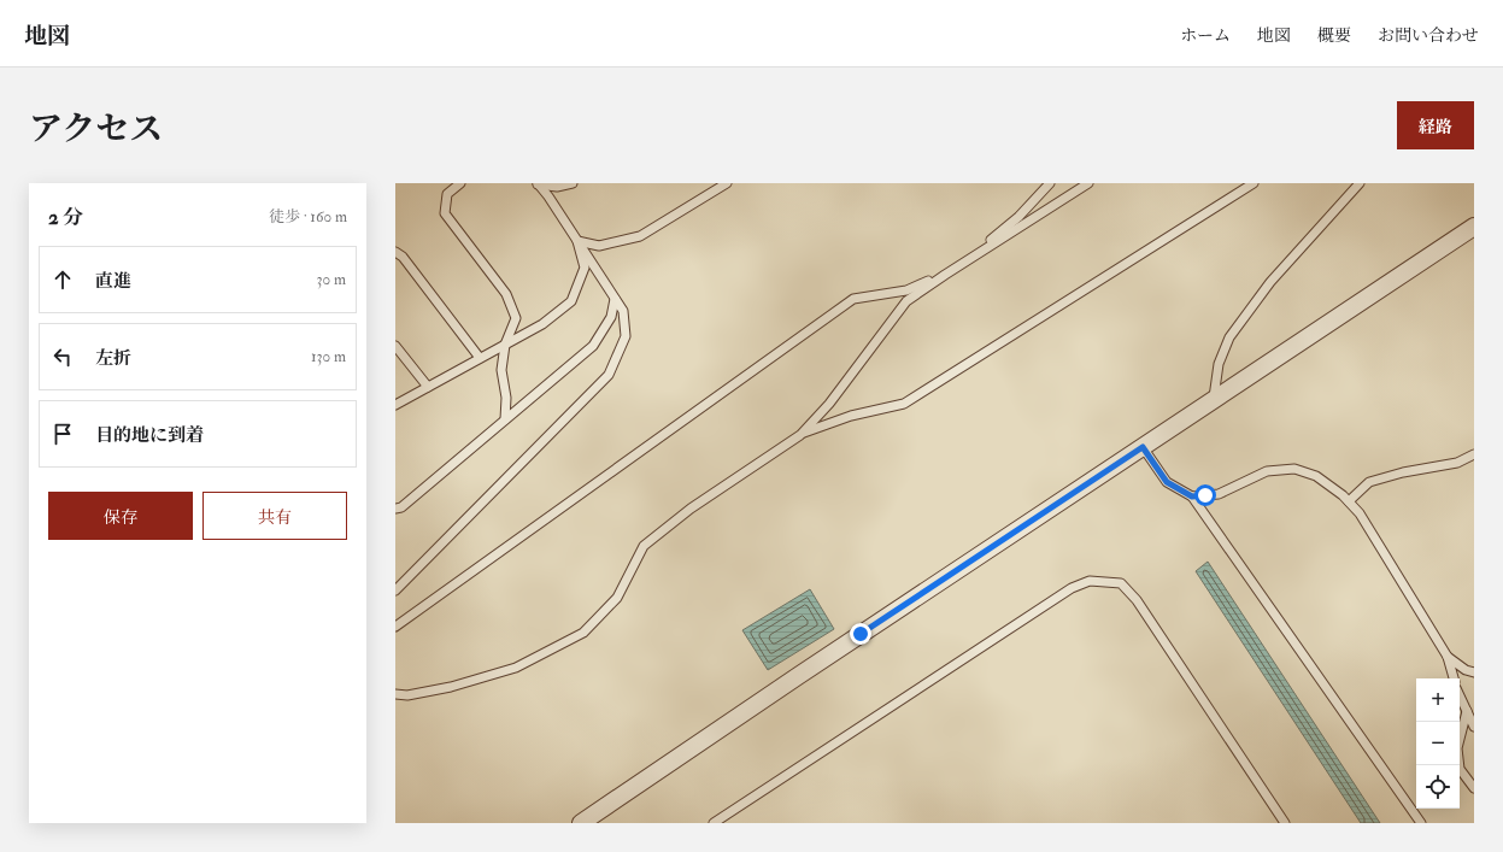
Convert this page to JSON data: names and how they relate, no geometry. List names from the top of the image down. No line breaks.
{"page":{"header":"地図","nav":["ホーム","地図","概要","お問い合わせ"],"title":"アクセス","buttons":["経路",["保存","共有"]],"heading":["2 分","徒歩 · 160 m"],"list":[["直進","30 m"],["左折","130 m"],"目的地に到着"],"map_buttons":["+","−"]}}
